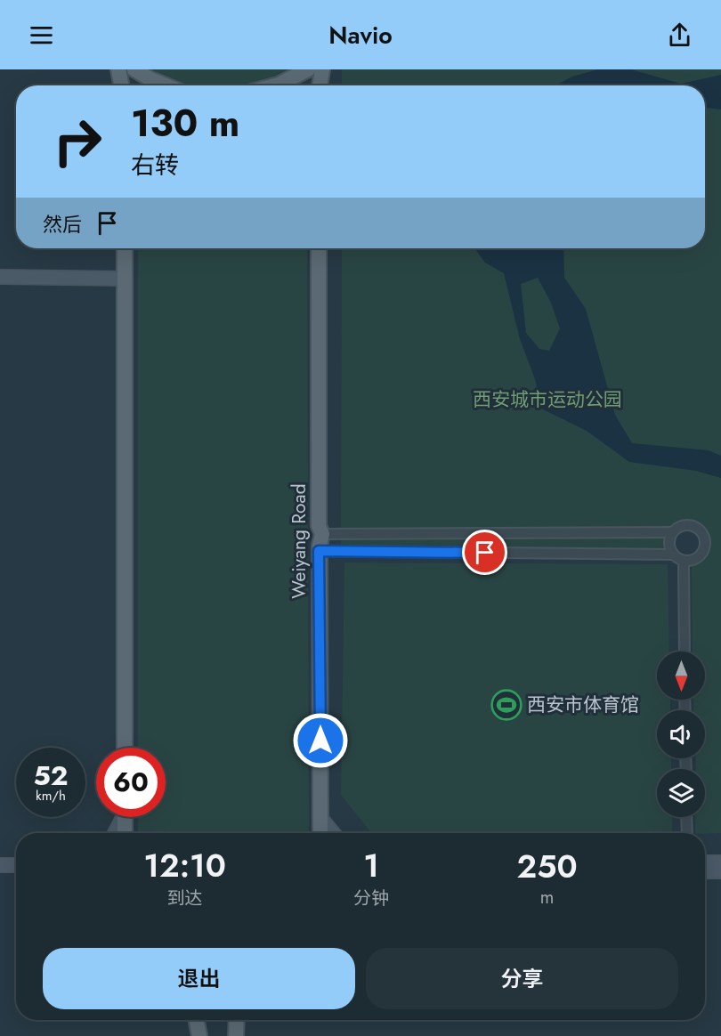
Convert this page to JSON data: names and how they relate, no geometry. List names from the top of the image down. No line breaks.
{"streets":{"main road":["Weiyang Road"]},"parks":["西安城市运动公园"],"places":{"sports":["西安市体育馆"]},"north":"bottom","page":{"header":"Navio","turn":["130 m","右转"],"then":"然后","speed":"52 km/h","limit":"60","eta":["12:10","到达","1","分钟","250","m"],"buttons":["退出","分享"]}}
